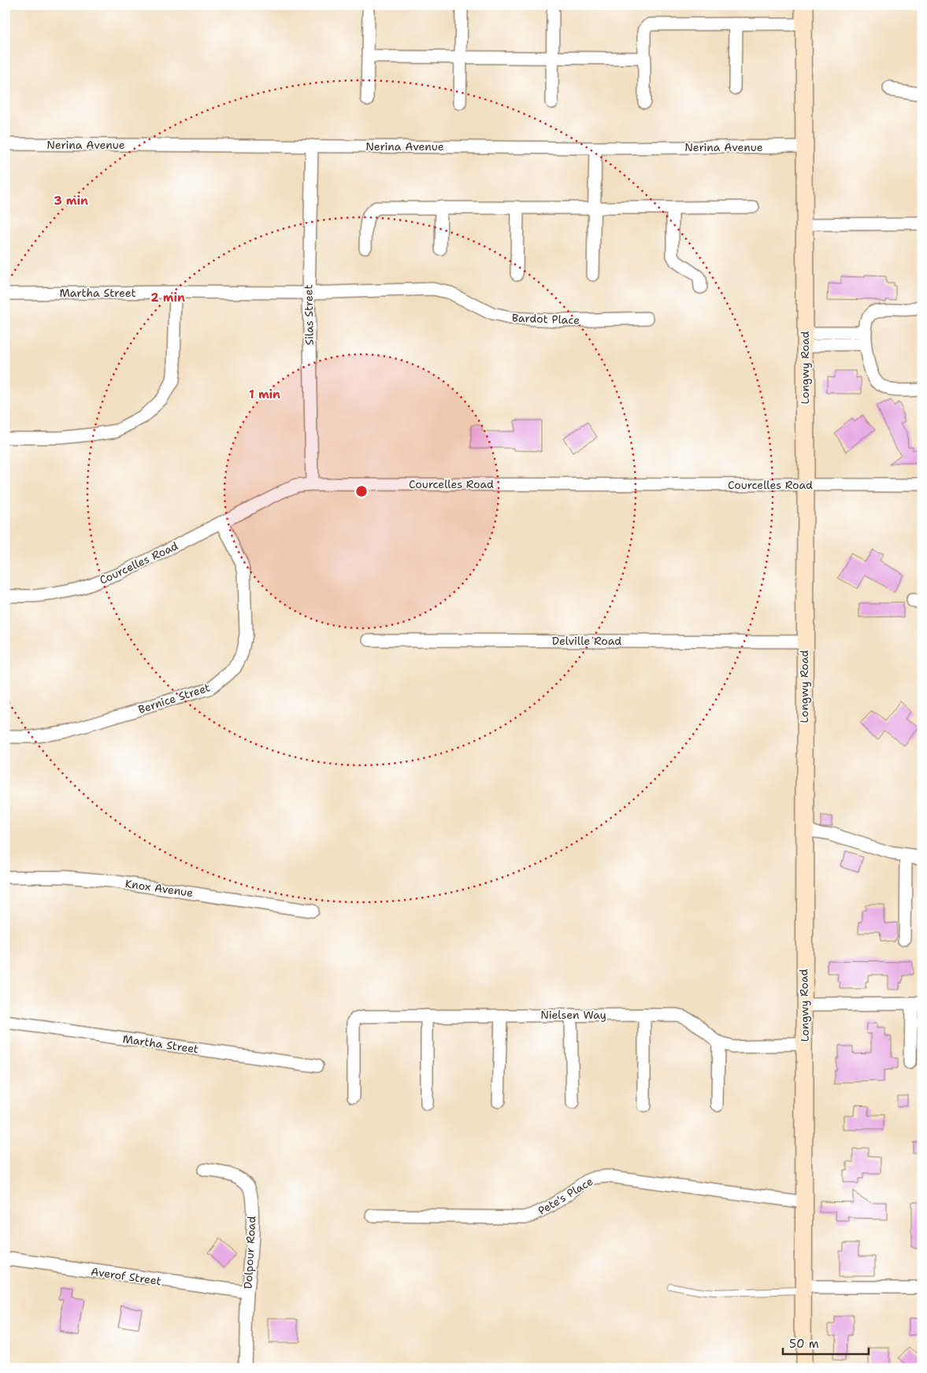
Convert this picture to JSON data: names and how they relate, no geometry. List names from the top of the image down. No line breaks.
{"streets":{"street":["Nerina Avenue","Martha Street","Silas Street","Bardot Place","Longwy Road","Courcelles Road","Delville Road","Bernice Street","Knox Avenue","Nielsen Way","Pete's Place","Dolpour Road","Averof Street"]},"crossings":[["Nerina Avenue","Silas Street"],["Nerina Avenue","Longwy Road"],["Martha Street","Silas Street"],["Martha Street","Bardot Place"],["Silas Street","Bardot Place"],["Silas Street","Courcelles Road"],["Longwy Road","Courcelles Road"],["Longwy Road","Delville Road"],["Longwy Road","Nielsen Way"],["Longwy Road","Pete's Place"],["Courcelles Road","Bernice Street"],["Dolpour Road","Averof Street"]],"scale_bar":"50 m","rings":["3 min","2 min","1 min"]}
